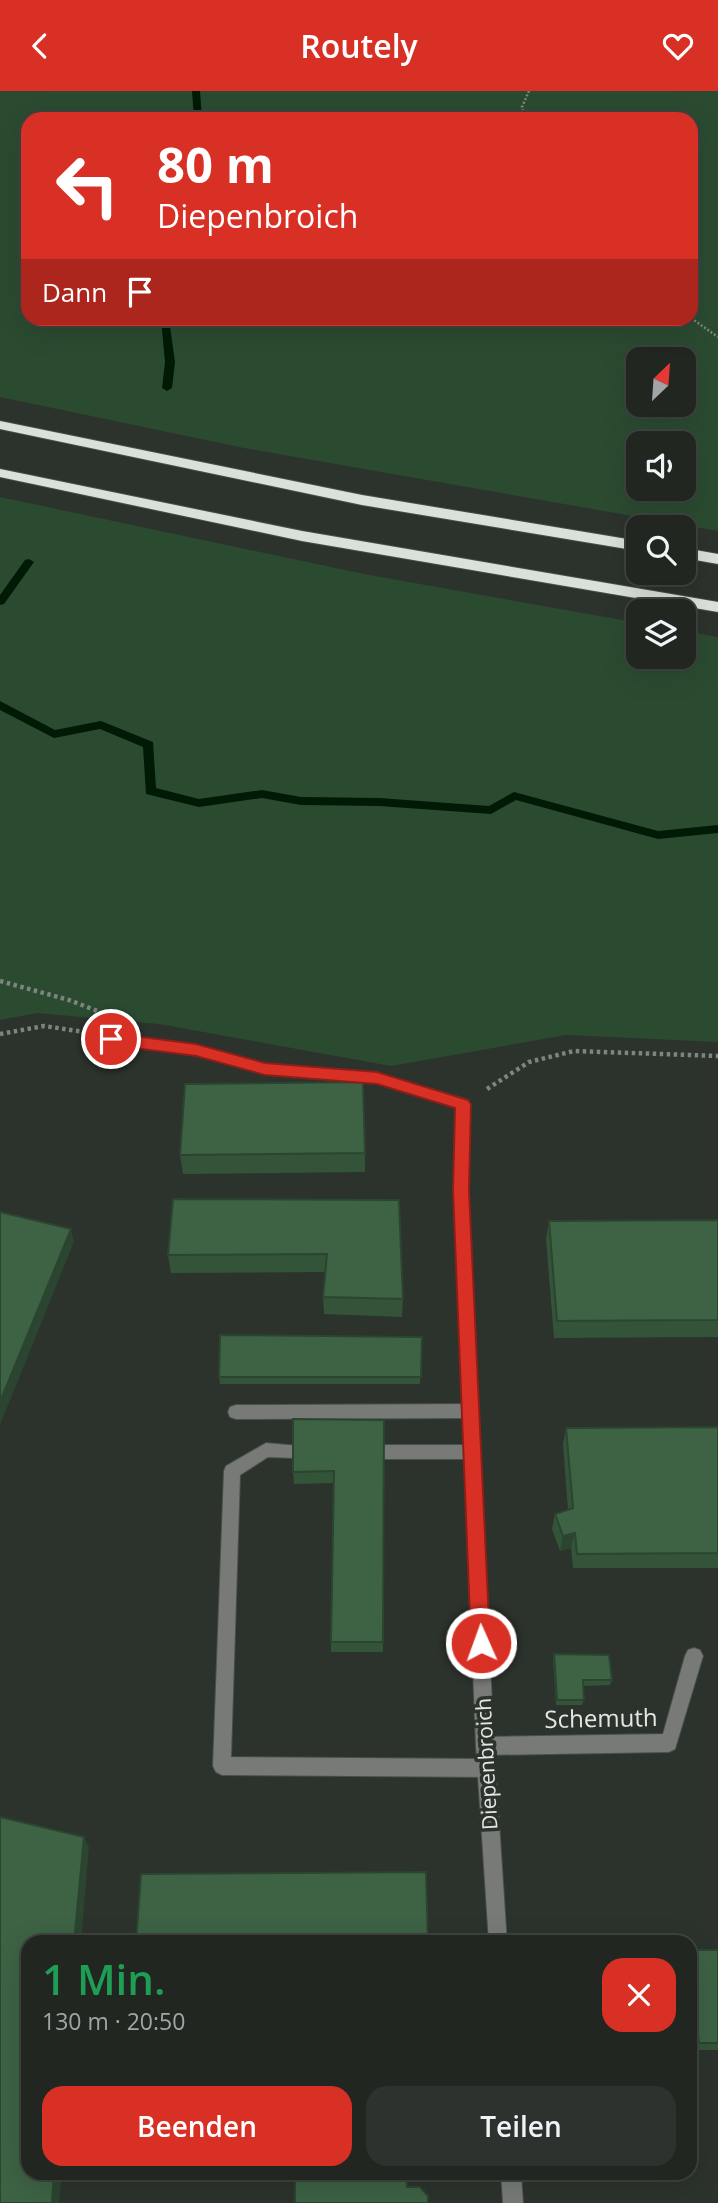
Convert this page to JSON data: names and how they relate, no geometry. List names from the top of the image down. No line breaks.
{"streets":{"street":["Schemuth","Diepenbroich"]},"crossings":[["Schemuth","Diepenbroich"]],"north":"top right","page":{"header":"Routely","turn":["80 m","Diepenbroich"],"then":"Dann","heading":["1 Min.","130 m · 20:50"],"buttons":["Beenden","Teilen"]}}
